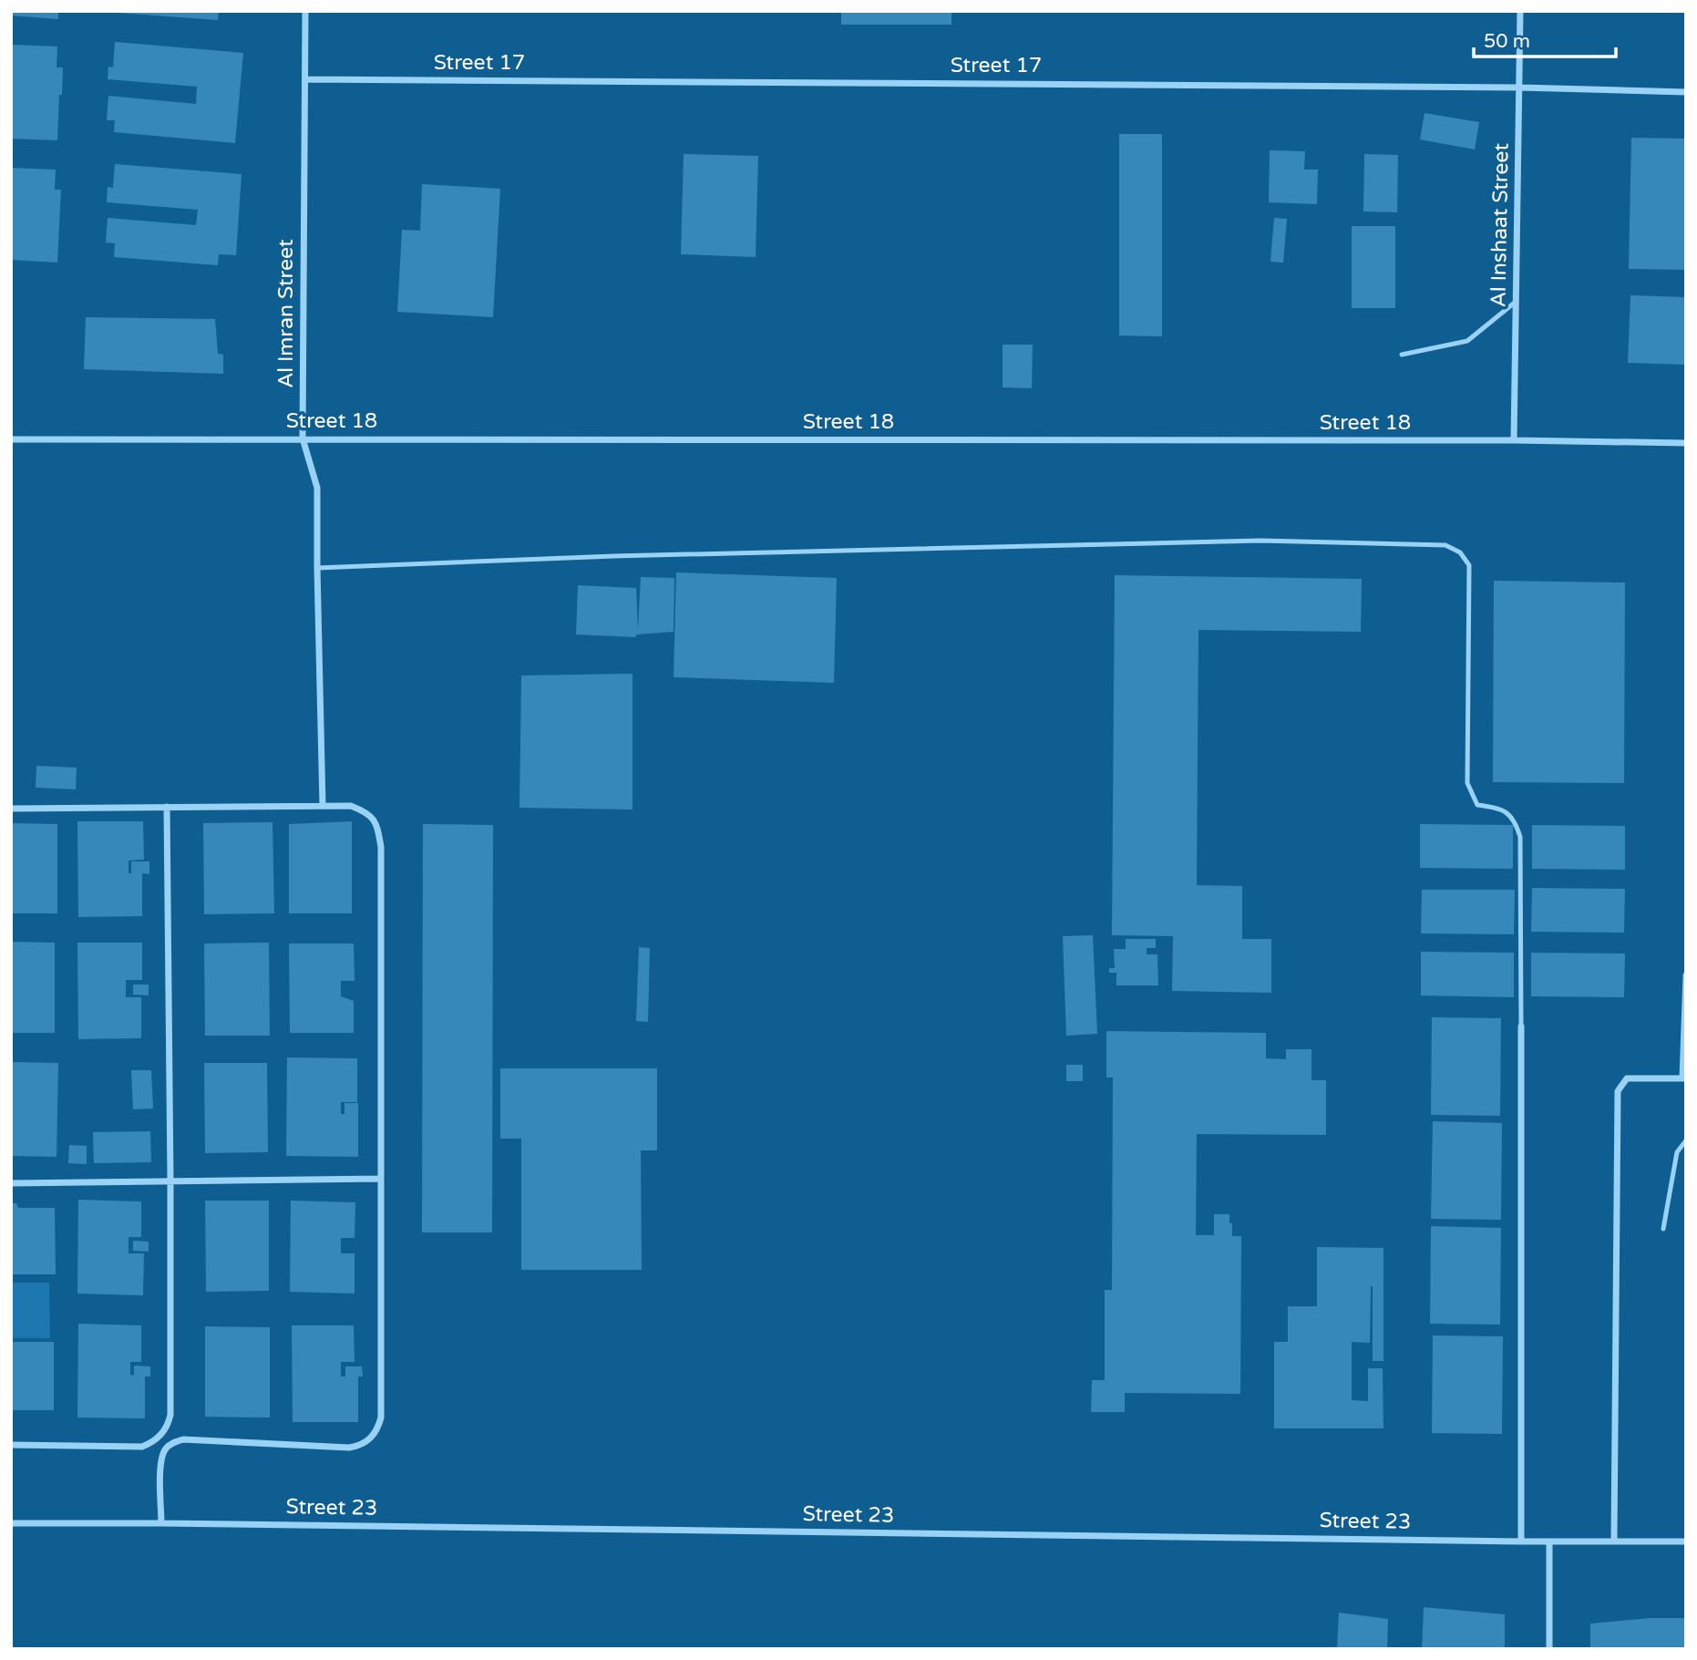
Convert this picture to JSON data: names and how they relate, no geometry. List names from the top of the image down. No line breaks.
{"streets":{"street":["Street 17","Al Inshaat Street","Al Imran Street","Street 18","Street 23"]},"crossings":[["Street 17","Al Inshaat Street"],["Street 17","Al Imran Street"],["Al Inshaat Street","Street 18"],["Al Imran Street","Street 18"]],"scale_bar":"50 m"}
